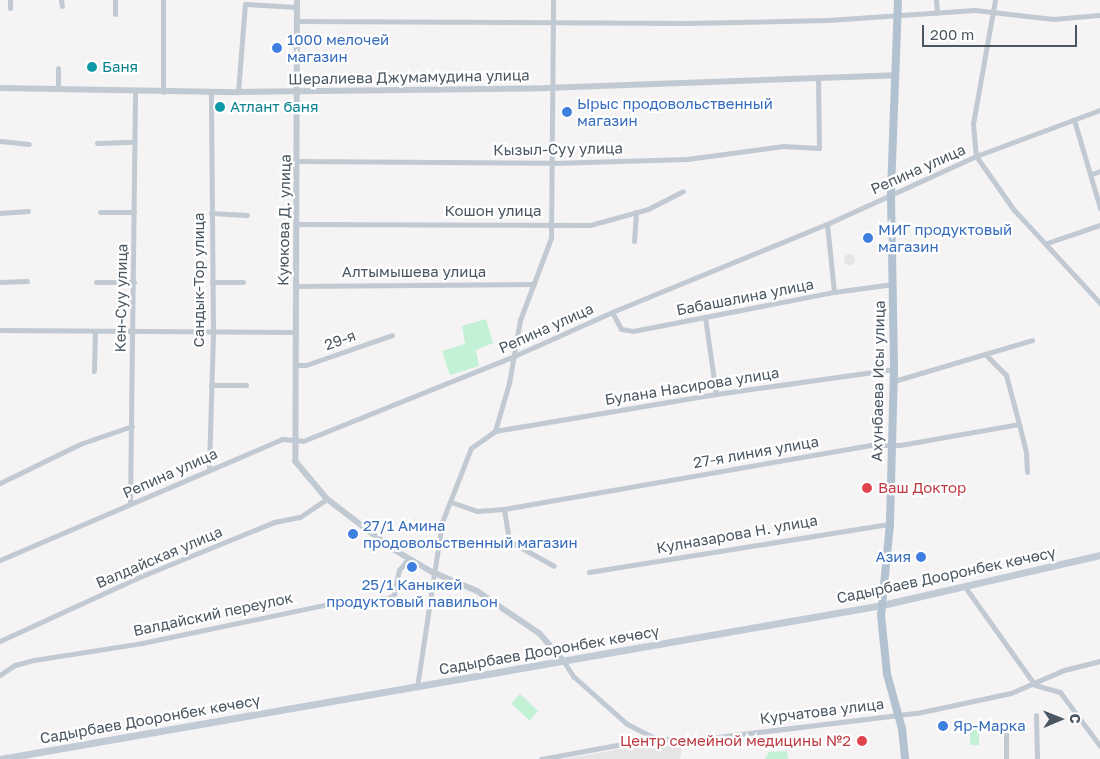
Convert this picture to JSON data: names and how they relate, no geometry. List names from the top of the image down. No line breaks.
{"streets":{"main road":["Ахунбаева Исы улица","Садырбаев Дооронбек көчөсү"],"street":["Шералиева Джумамудина улица","Кызыл-Суу улица","Репина улица","Кошон улица","Куюкова Д. улица","Алтымышева улица","Сандык-Тор улица","Бабашалина улица","Кен-Суу улица","29-я","Булана Насирова улица","27-я линия улица","Кулназарова Н. улица","Валдайская улица","Валдайский переулок","Курчатова улица"]},"crossings":[["Шералиева Джумамудина улица","Кызыл-Суу улица"],["Шералиева Джумамудина улица","Куюкова Д. улица"],["Шералиева Джумамудина улица","Сандык-Тор улица"],["Шералиева Джумамудина улица","Кен-Суу улица"],["Шералиева Джумамудина улица","Ахунбаева Исы улица"],["Кызыл-Суу улица","Куюкова Д. улица"],["Репина улица","Куюкова Д. улица"],["Репина улица","Сандык-Тор улица"],["Репина улица","Бабашалина улица"],["Репина улица","Кен-Суу улица"],["Репина улица","Ахунбаева Исы улица"],["Кошон улица","Куюкова Д. улица"],["Куюкова Д. улица","Алтымышева улица"],["Куюкова Д. улица","29-я"],["Бабашалина улица","Ахунбаева Исы улица"],["Ахунбаева Исы улица","Булана Насирова улица"],["Ахунбаева Исы улица","27-я линия улица"],["Ахунбаева Исы улица","Кулназарова Н. улица"],["Ахунбаева Исы улица","Садырбаев Дооронбек көчөсү"],["Ахунбаева Исы улица","Курчатова улица"]],"places":["1000 мелочей магазин","Баня","Атлант баня","Ырыс продовольственный магазин","МИГ продуктовый магазин","Ваш Доктор","27/1 Амина продовольственный магазин","Азия","25/1 Каныкей продуктовый павильон","Яр-Марка","Центр семейной медицины №2"],"scale_bar":"200 m","north":"right"}
